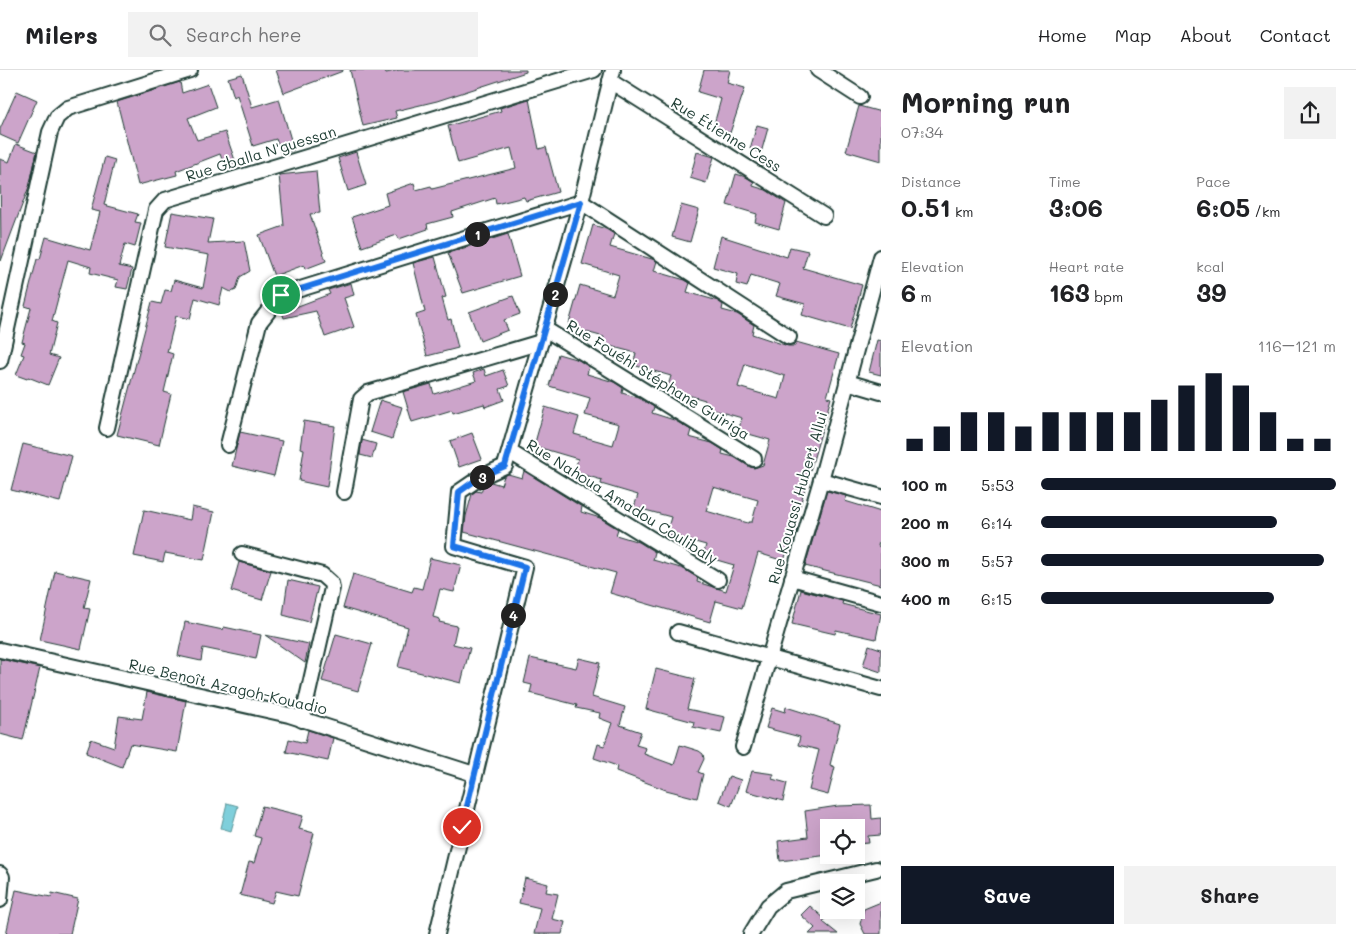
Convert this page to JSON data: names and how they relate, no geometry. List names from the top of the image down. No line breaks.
{"streets":{"street":["Rue Étienne Cess","Rue Gballa N'guessan","Rue Fouéhi Stéphane Guiriga","Rue Kouassi Hubert Allui","Rue Nahoua Amadou Coulibaly","Rue Benoît Azagoh-Kouadio"]},"page":{"header":"Milers","search":"Search here","nav":["Home","Map","About","Contact"],"heading":["Morning run","07:34"],"stats":[["Distance","0.51 km"],["Time","3:06"],["Pace","6:05 /km"],["Elevation","6 m"],["Heart rate","163 bpm"],["kcal","39"]],"pins":["1","2","3","4"],"chart":["Elevation","116–121 m"],"list":[{"name":"100 m","note":"5:53"},{"name":"200 m","note":"6:14"},{"name":"300 m","note":"5:57"},{"name":"400 m","note":"6:15"}],"buttons":["Save","Share"]}}
